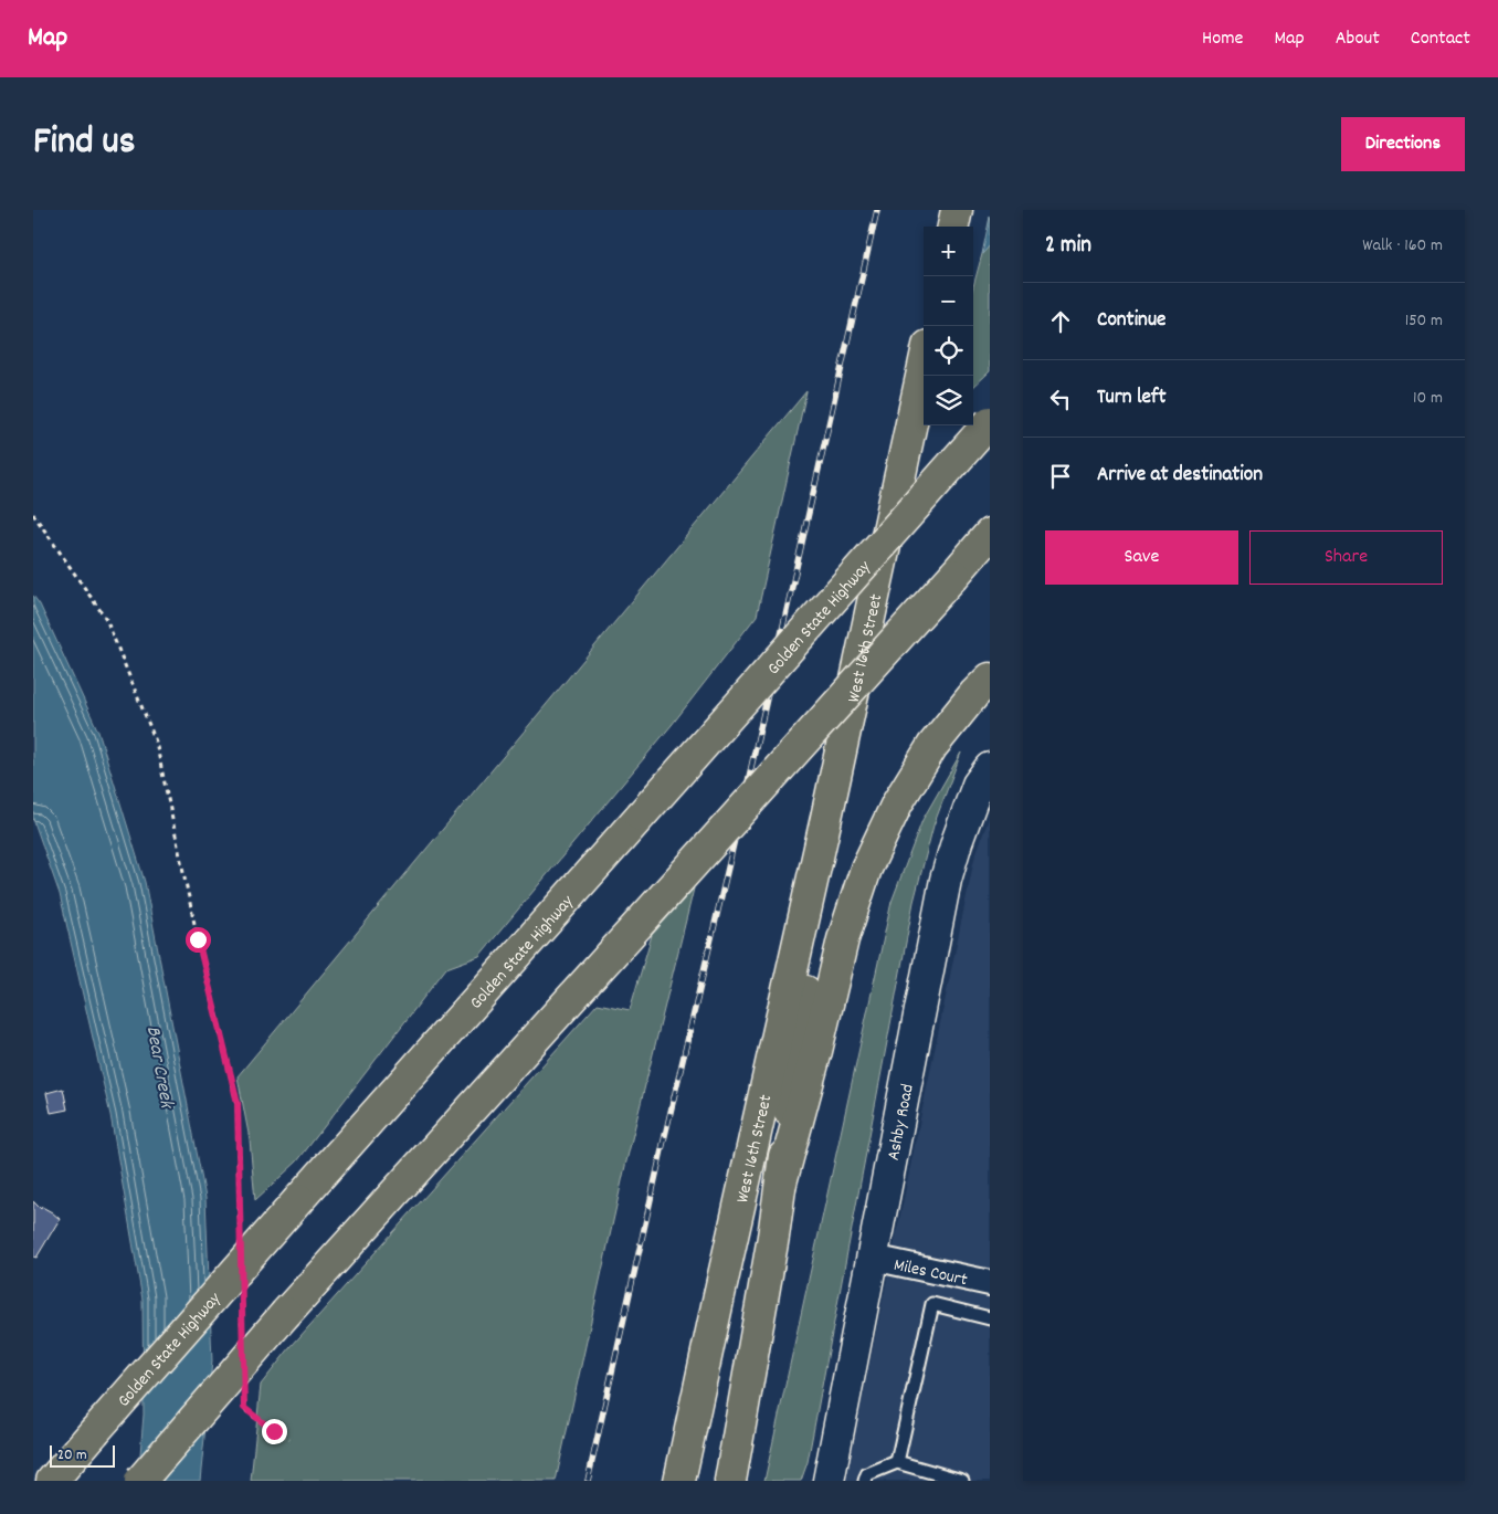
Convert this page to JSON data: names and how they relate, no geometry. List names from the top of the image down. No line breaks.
{"streets":{"main road":["Golden State Highway","West 16th Street","Ashby Road"],"street":["Miles Court"]},"crossings":[["Ashby Road","Miles Court"]],"water":["Bear Creek"],"scale_bar":"20 m","page":{"header":"Map","nav":["Home","Map","About","Contact"],"title":"Find us","buttons":["Directions",["Save","Share"]],"heading":["2 min","Walk · 160 m"],"map_buttons":["+","−"],"list":[["Continue","150 m"],["Turn left","10 m"],"Arrive at destination"],"scale":"20 m"}}
